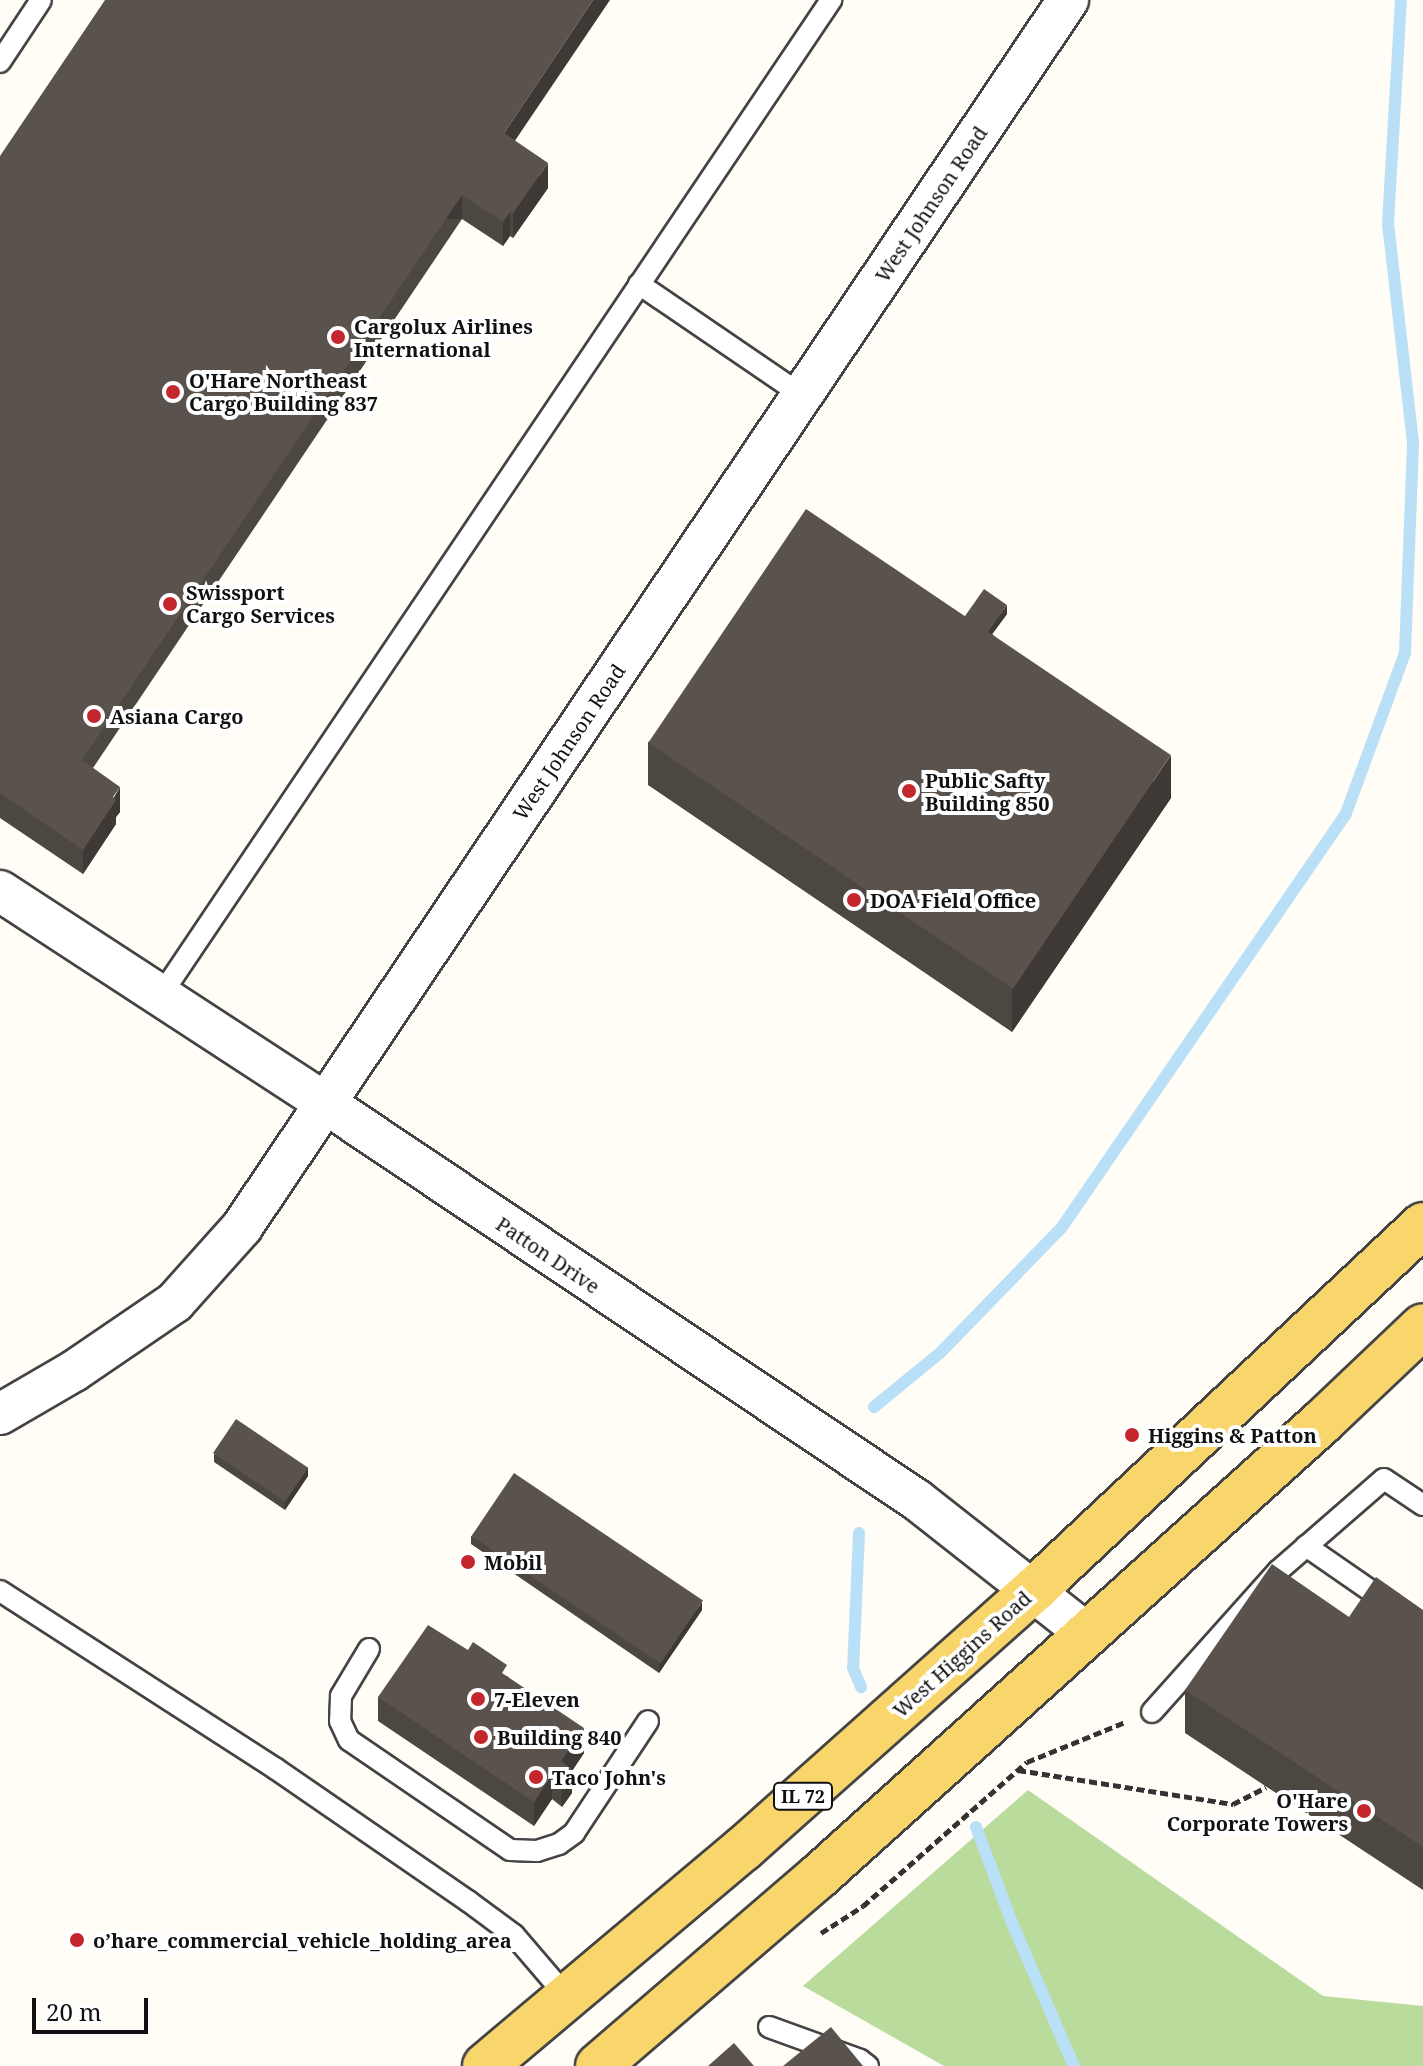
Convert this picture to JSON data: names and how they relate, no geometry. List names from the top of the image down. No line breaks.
{"streets":{"main road":["West Higgins Road","IL 72"],"street":["West Johnson Road","Patton Drive"]},"crossings":[["West Johnson Road","Patton Drive"],["Patton Drive","West Higgins Road"]],"places":["Cargolux Airlines International","O'Hare Northeast Cargo Building 837","Swissport Cargo Services","Asiana Cargo","Public Safty Building 850","DOA Field Office","Higgins & Patton","Mobil","7-Eleven","Building 840","Taco John's","O'Hare Corporate Towers","o’hare_commercial_vehicle_holding_area"],"scale_bar":"20 m"}
